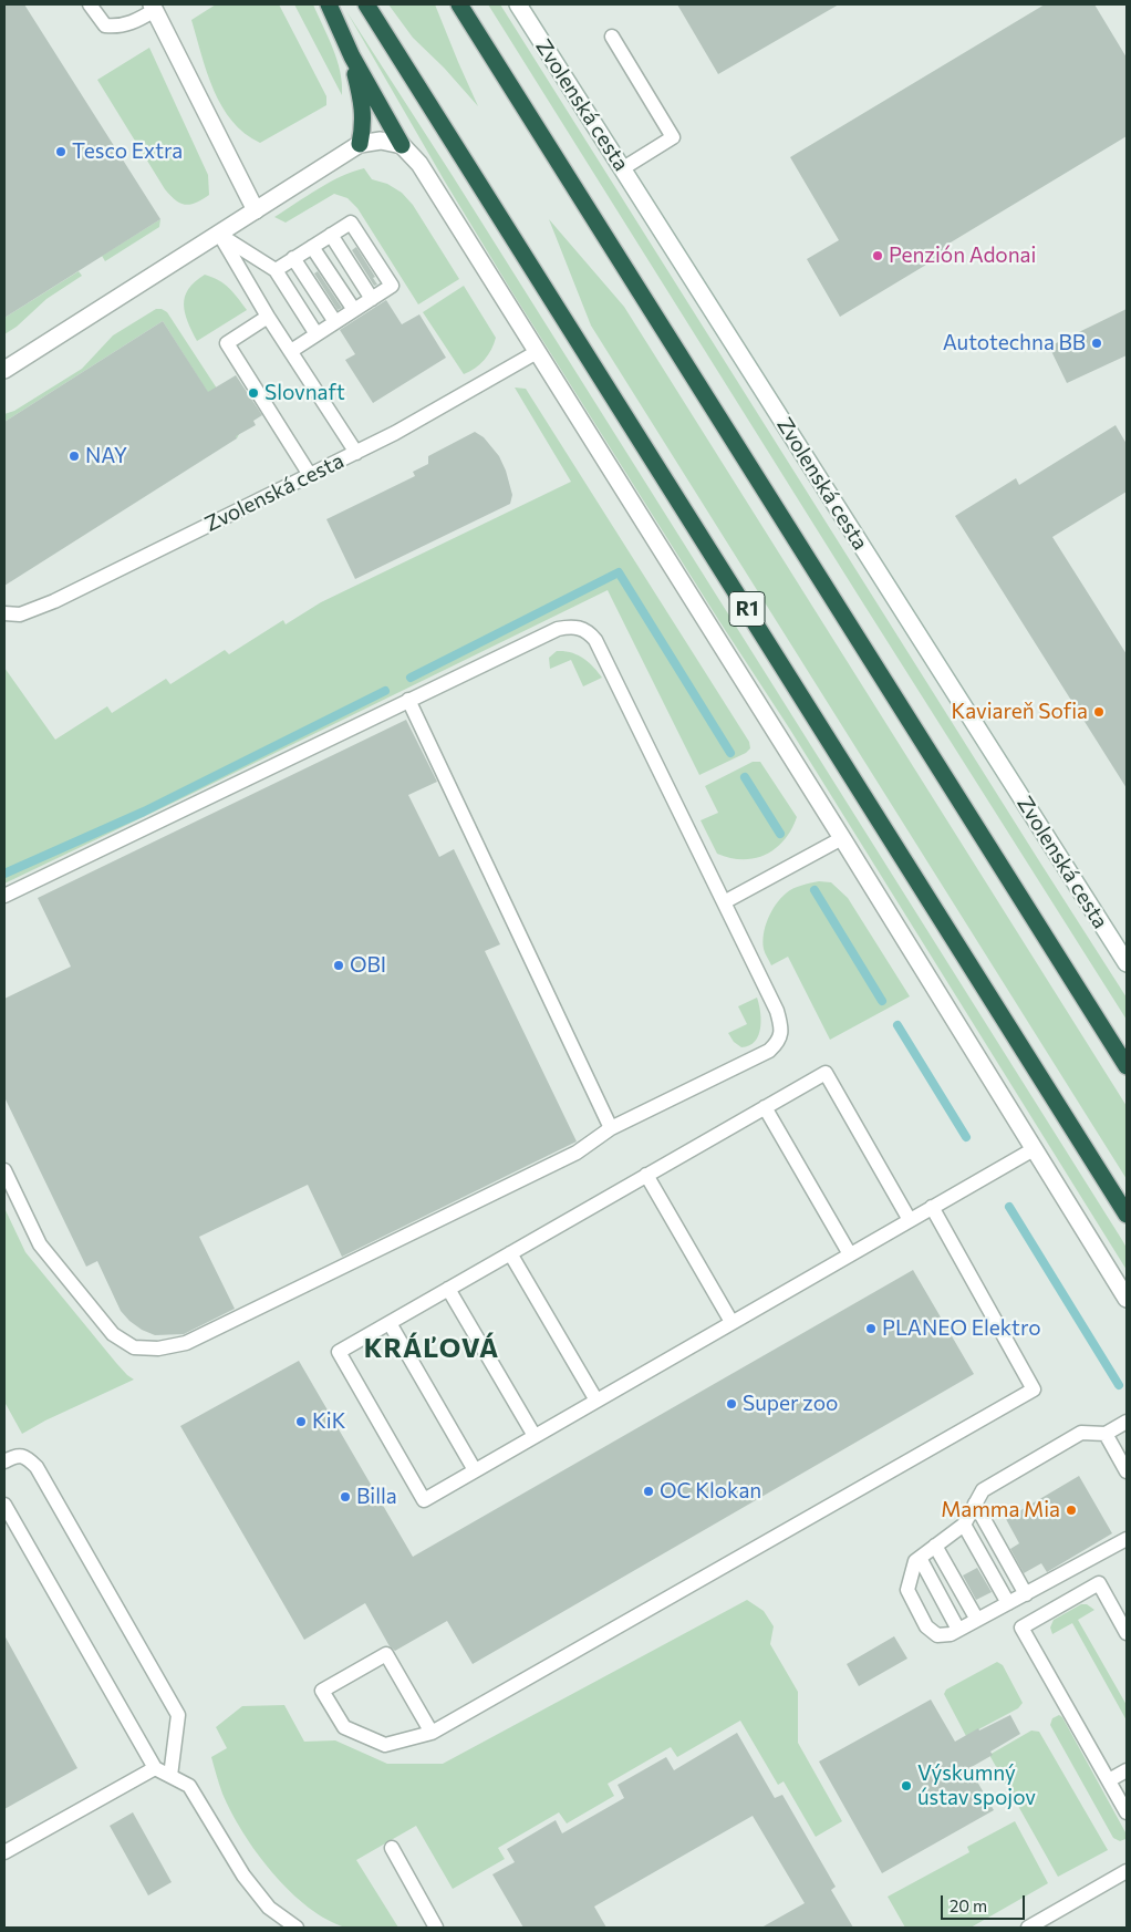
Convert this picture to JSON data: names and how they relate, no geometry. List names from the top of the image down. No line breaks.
{"streets":{"highway":["R1"],"street":["Zvolenská cesta"]},"districts":["KRÁĽOVÁ"],"places":["Tesco Extra","Penzión Adonai","Autotechna BB","Slovnaft","NAY","Kaviareň Sofia","OBI","PLANEO Elektro","Super zoo","KiK","OC Klokan","Billa","Mamma Mia","Výskumný ústav spojov"],"scale_bar":"20 m"}
